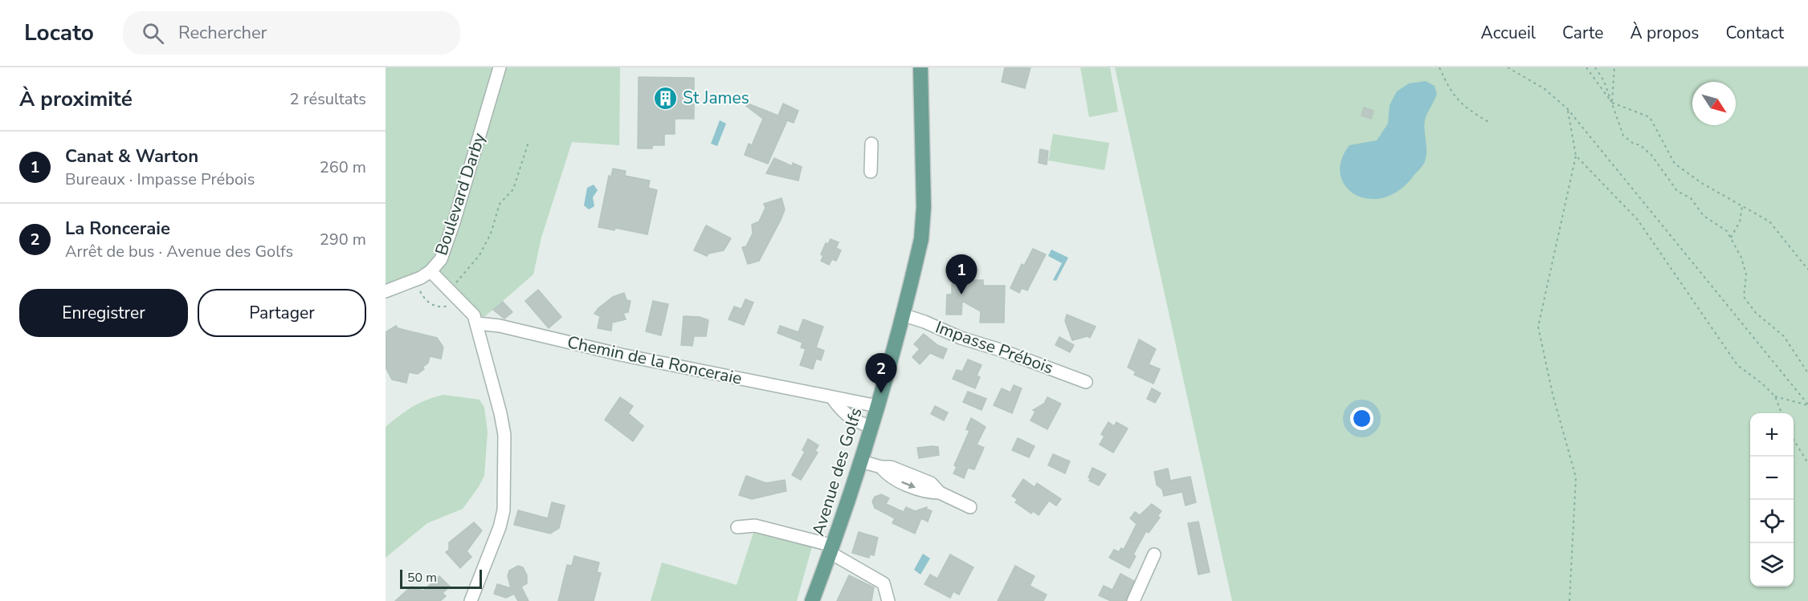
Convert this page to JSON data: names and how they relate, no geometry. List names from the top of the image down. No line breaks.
{"streets":{"main road":["Avenue des Golfs"],"street":["Boulevard Darby","Impasse Prébois","Chemin de la Ronceraie"]},"crossings":[["Impasse Prébois","Avenue des Golfs"],["Chemin de la Ronceraie","Avenue des Golfs"]],"places":{"building":["St James"]},"scale_bar":"50 m","north":"bottom right","page":{"header":"Locato","search":"Rechercher","nav":["Accueil","Carte","À propos","Contact"],"heading":["À proximité","2 résultats"],"list":[{"mark":"1","name":"Canat & Warton","note":"Bureaux · Impasse Prébois","value":"260 m"},{"mark":"2","name":"La Ronceraie","note":"Arrêt de bus · Avenue des Golfs","value":"290 m"}],"pins":["1","2"],"buttons":["Enregistrer","Partager"],"map_buttons":["+","−"],"scale":"50 m"}}
